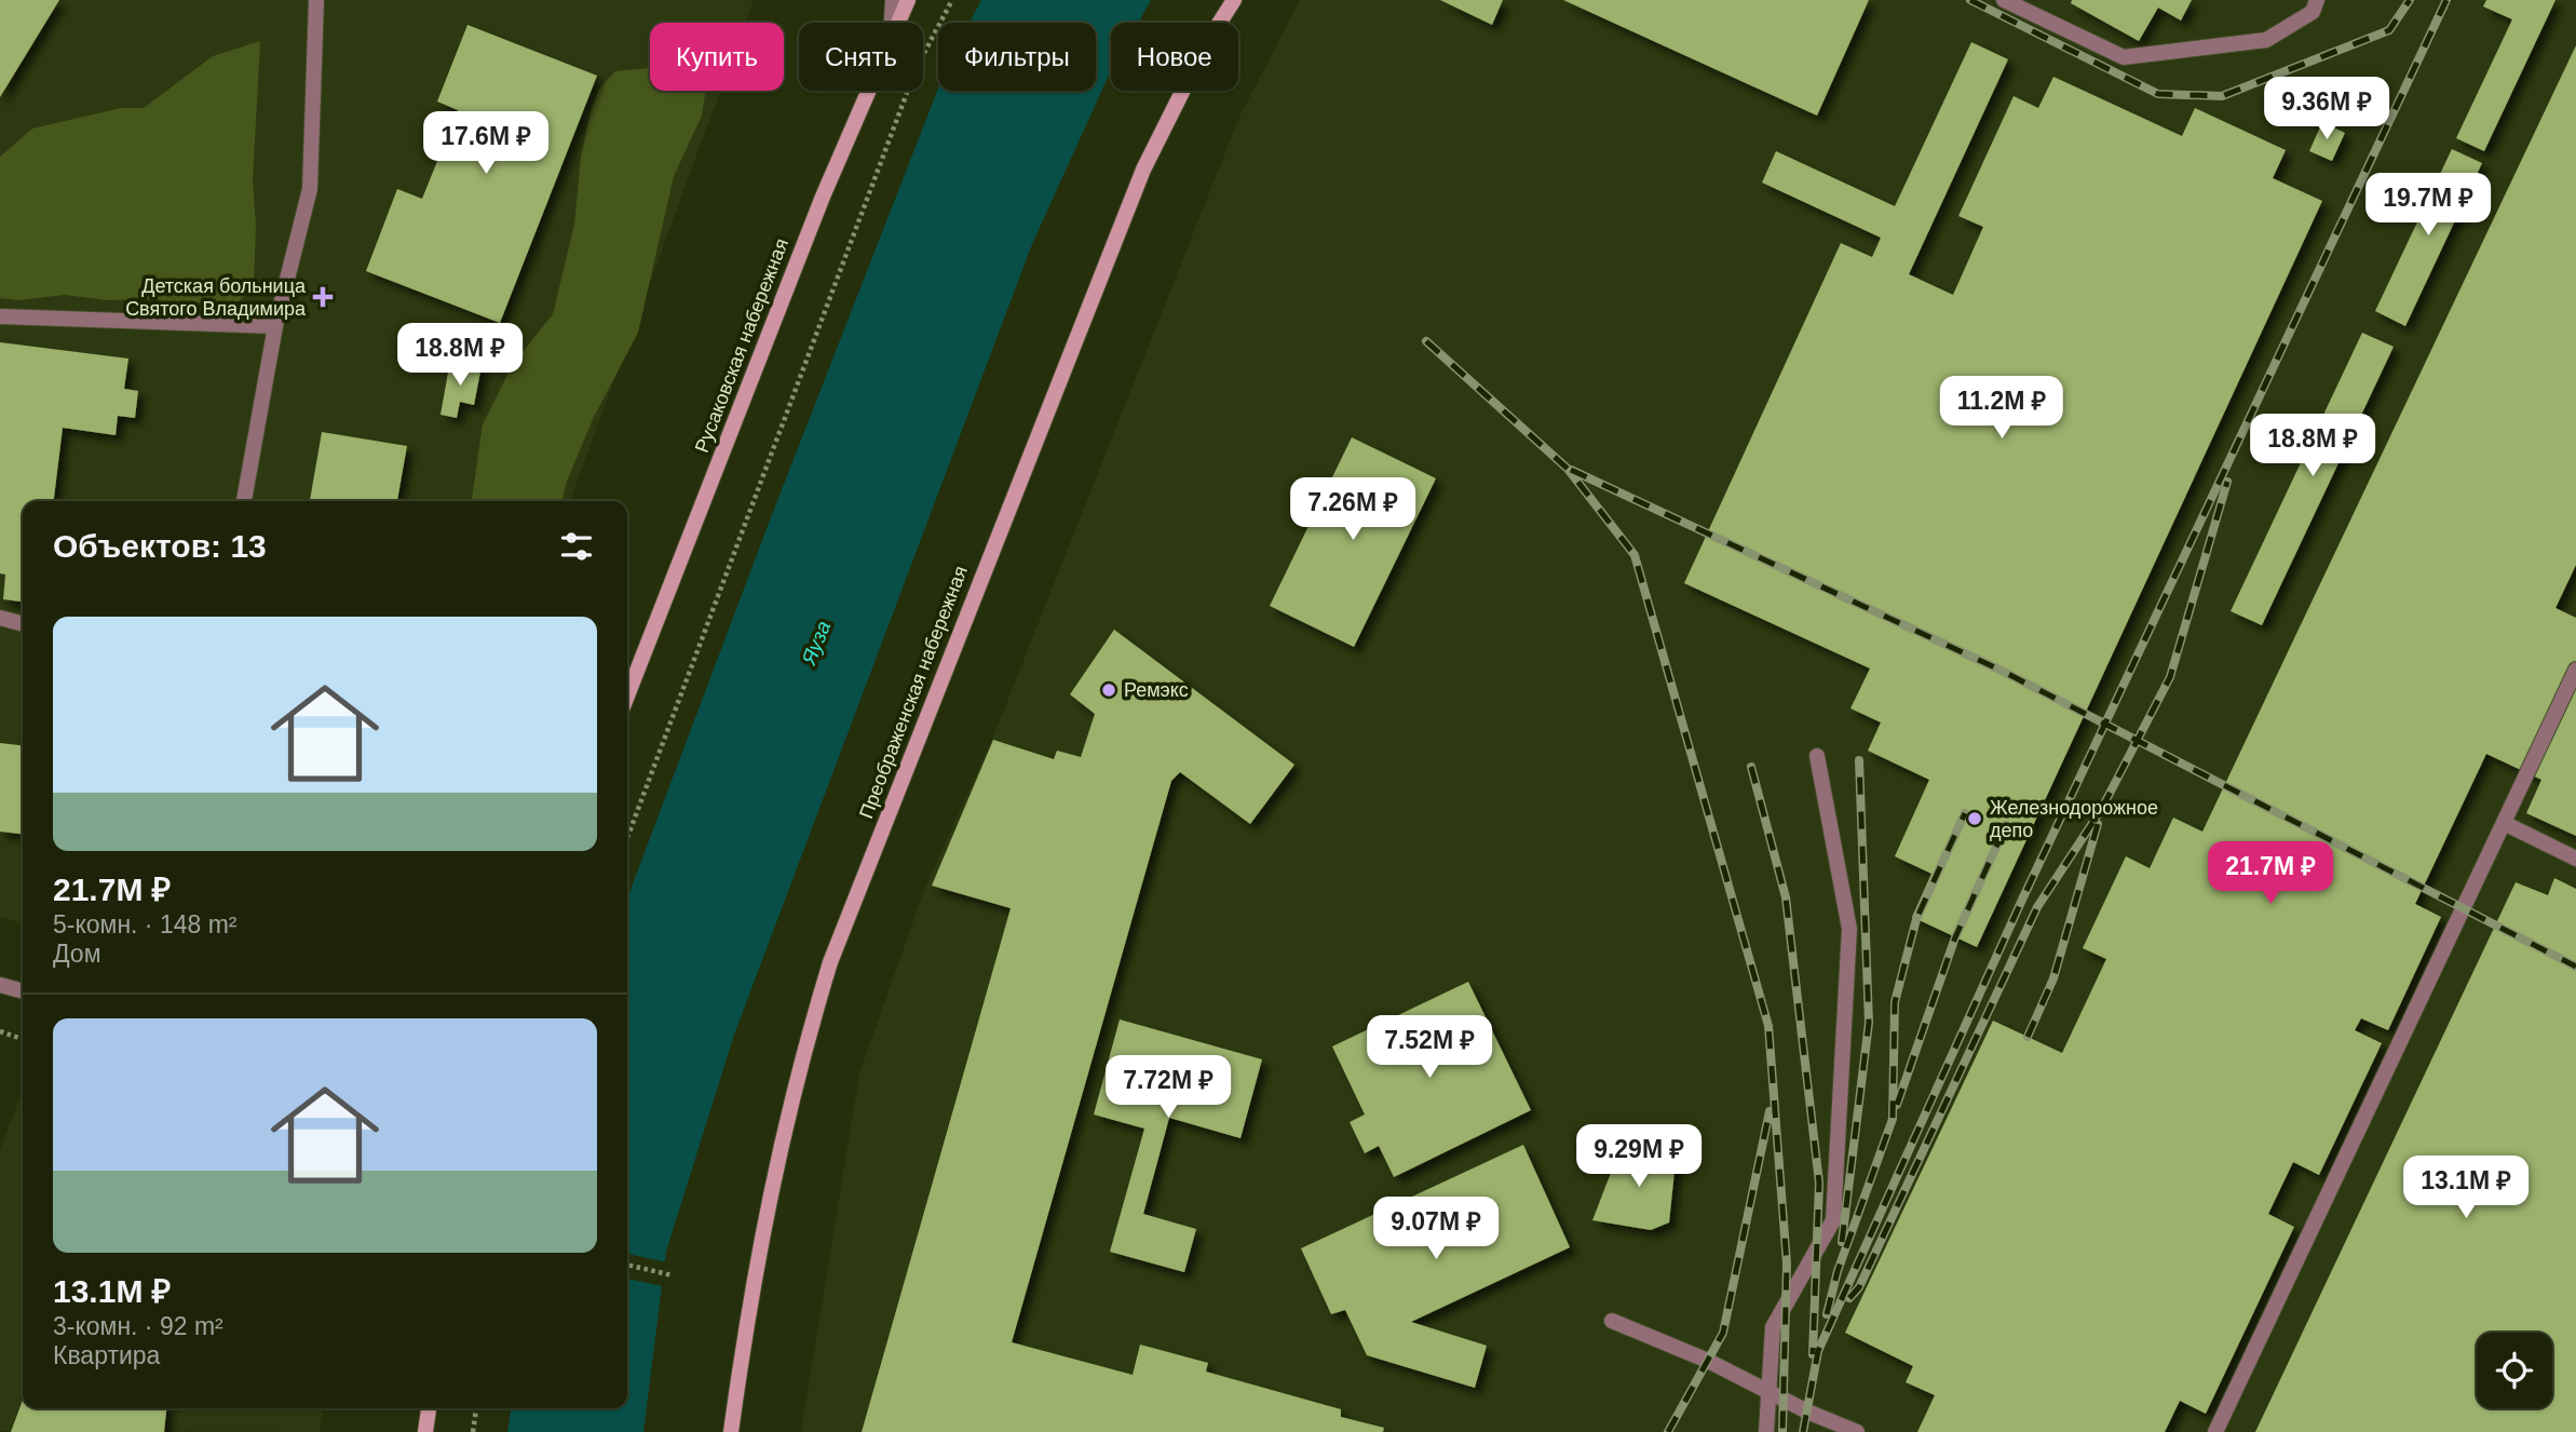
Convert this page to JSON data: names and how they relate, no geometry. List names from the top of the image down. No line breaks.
{"streets":{"main road":["Русаковская набережная","Преображенская набережная"]},"water":["Яуза"],"places":{"health":["Детская больница Святого Владимира"],"other":["Ремэкс","Железнодорожное депо"]},"page":{"chip":["Купить","Снять","Фильтры","Новое"],"price":["9.36M ₽","17.6M ₽","19.7M ₽","18.8M ₽","11.2M ₽","18.8M ₽","7.26M ₽","21.7M ₽","7.52M ₽","7.72M ₽","9.29M ₽","13.1M ₽","9.07M ₽"],"heading":"Объектов: 13","list":[{"name":"21.7M ₽","note":"5-комн. · 148 m² · Дом"},{"name":"13.1M ₽","note":"3-комн. · 92 m² · Квартира"}]}}
